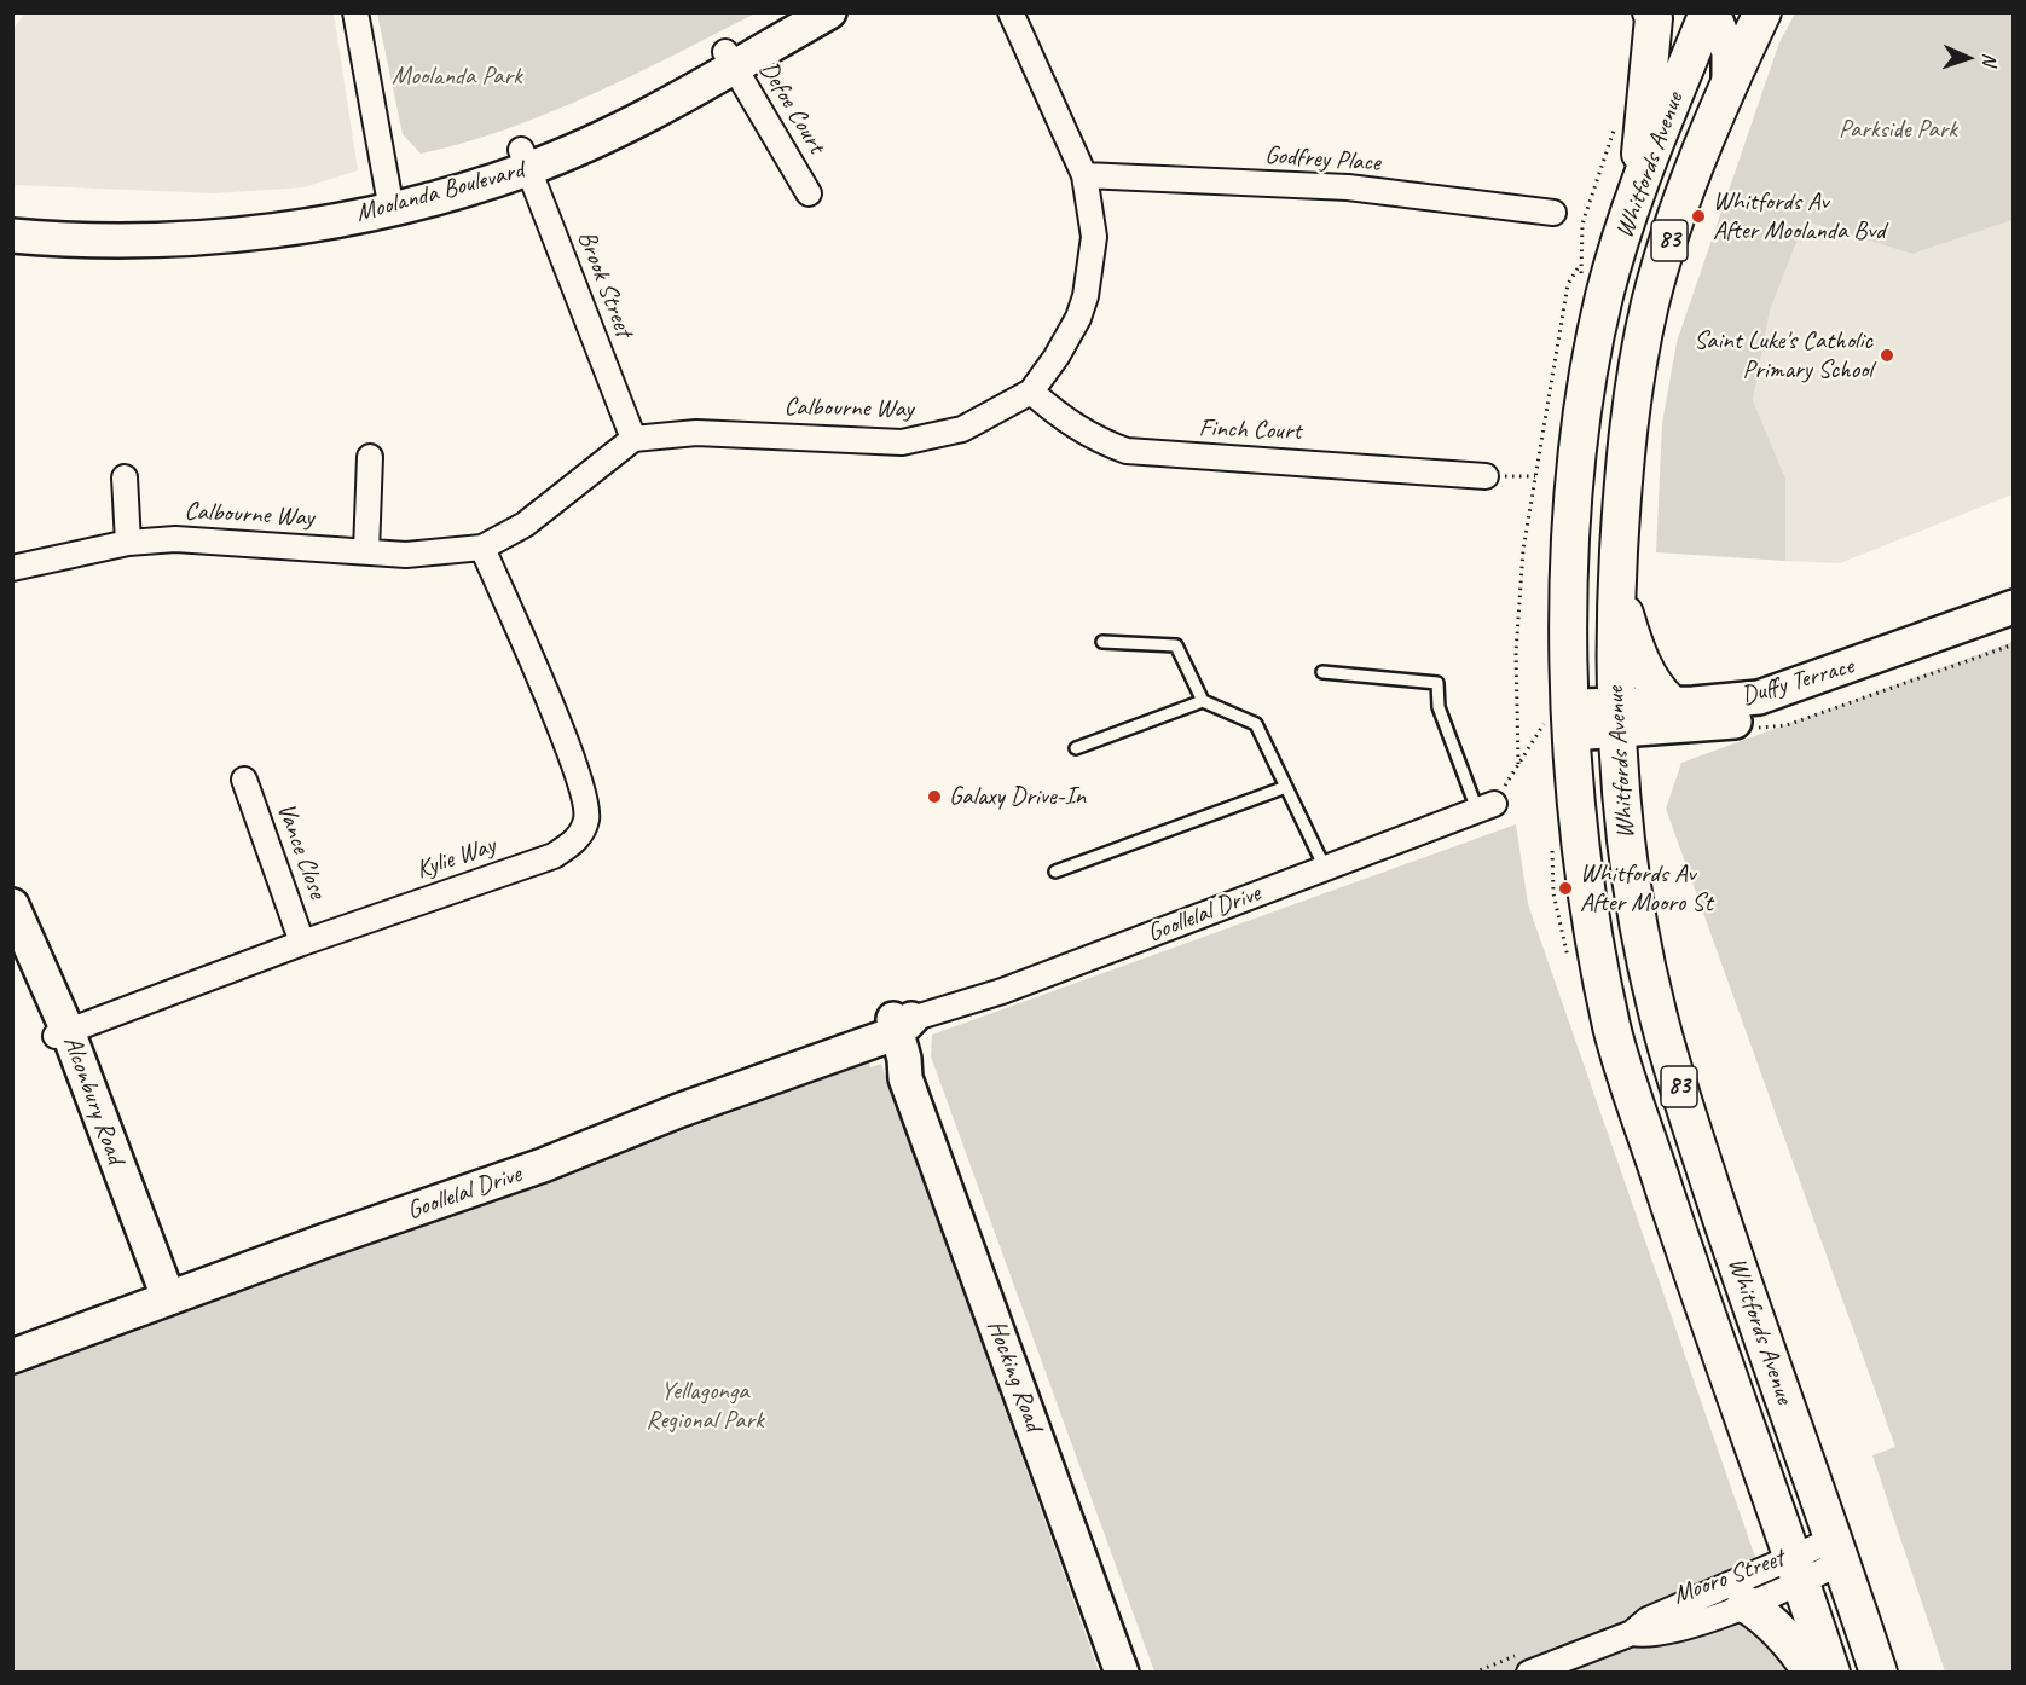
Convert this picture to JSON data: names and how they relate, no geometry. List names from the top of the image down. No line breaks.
{"streets":{"main road":["Whitfords Avenue","83"],"street":["Defoe Court","Godfrey Place","Moolanda Boulevard","Brook Street","Calbourne Way","Finch Court","Duffy Terrace","Vance Close","Kylie Way","Goollelal Drive","Alconbury Road","Hocking Road","Mooro Street"]},"crossings":[["Defoe Court","Moolanda Boulevard"],["Godfrey Place","Calbourne Way"],["Whitfords Avenue","Duffy Terrace"],["Whitfords Avenue","Mooro Street"],["Moolanda Boulevard","Brook Street"],["Brook Street","Calbourne Way"],["Calbourne Way","Finch Court"],["Calbourne Way","Kylie Way"],["Vance Close","Kylie Way"],["Kylie Way","Alconbury Road"],["Goollelal Drive","Alconbury Road"],["Goollelal Drive","Hocking Road"]],"parks":["Moolanda Park","Parkside Park","Yellagonga Regional Park"],"places":["Whitfords Av After Moolanda Bvd","Saint Luke's Catholic Primary School","Galaxy Drive-In","Whitfords Av After Mooro St"],"north":"right"}
